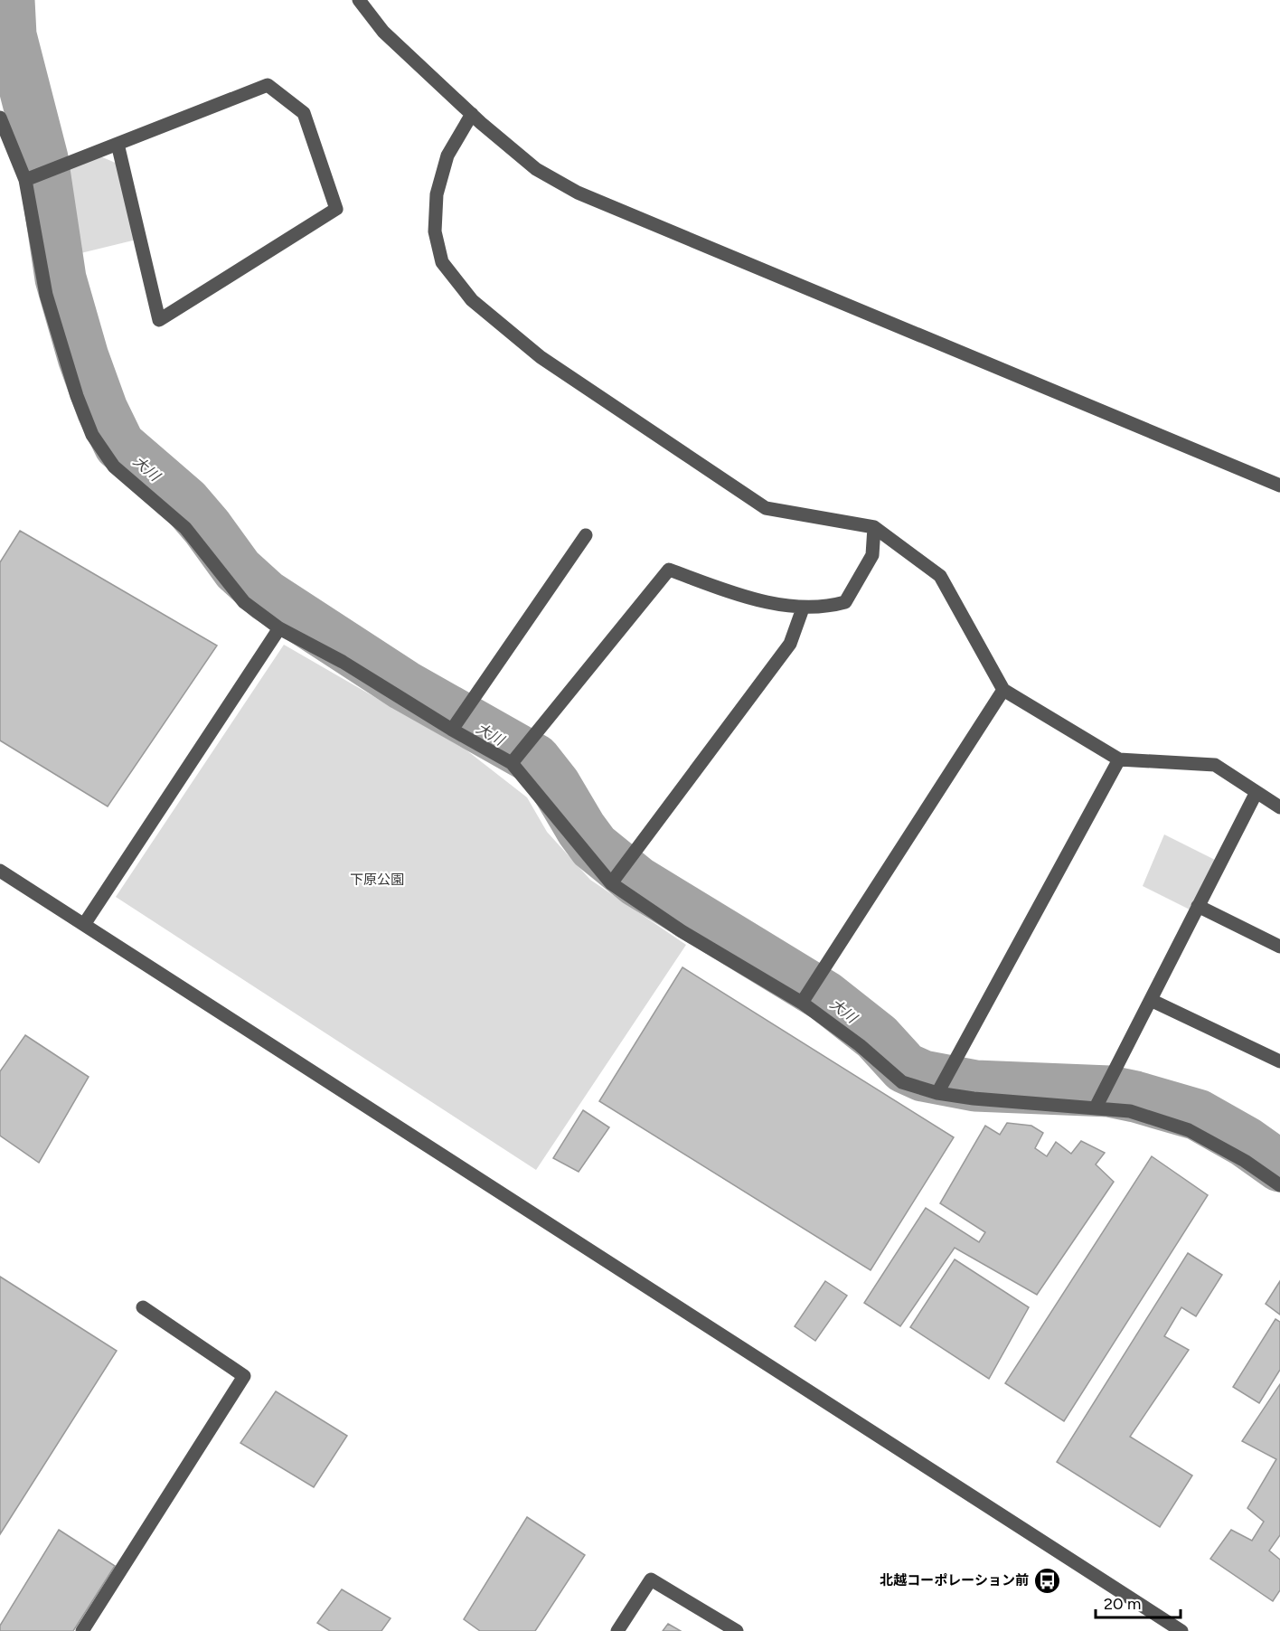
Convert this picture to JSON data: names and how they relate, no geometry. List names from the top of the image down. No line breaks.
{"water":["大川"],"parks":["下原公園"],"places":{"bus stop":["北越コーポレーション前"]},"scale_bar":"20 m"}
